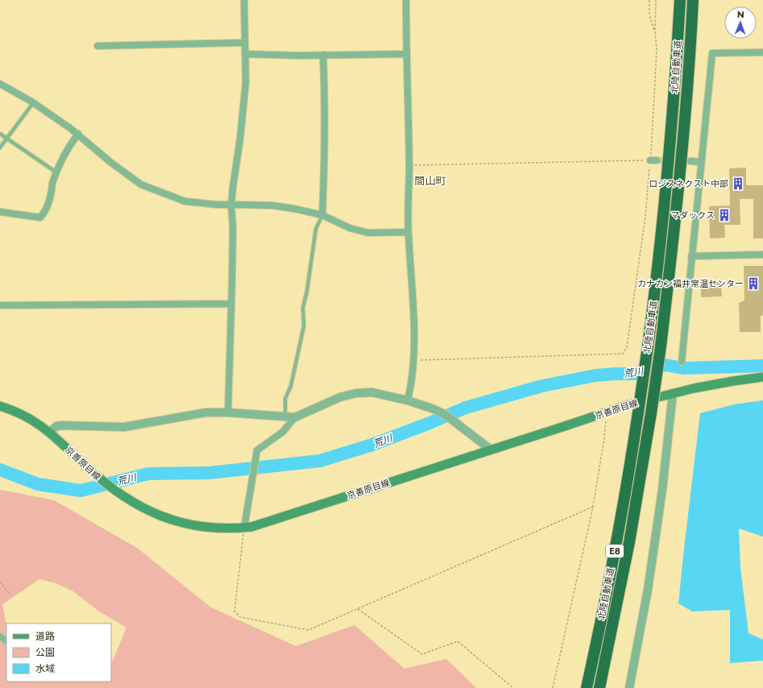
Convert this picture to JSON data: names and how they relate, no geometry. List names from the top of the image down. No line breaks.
{"streets":{"highway":["北陸自動車道","E8"],"main road":["京善原目線"]},"districts":["間山町"],"water":["荒川"],"places":{"building":["ロジスネクスト中部","マダックス","カナカン福井常温センター"]},"legend":["道路","公園","水域"],"north":"top"}
